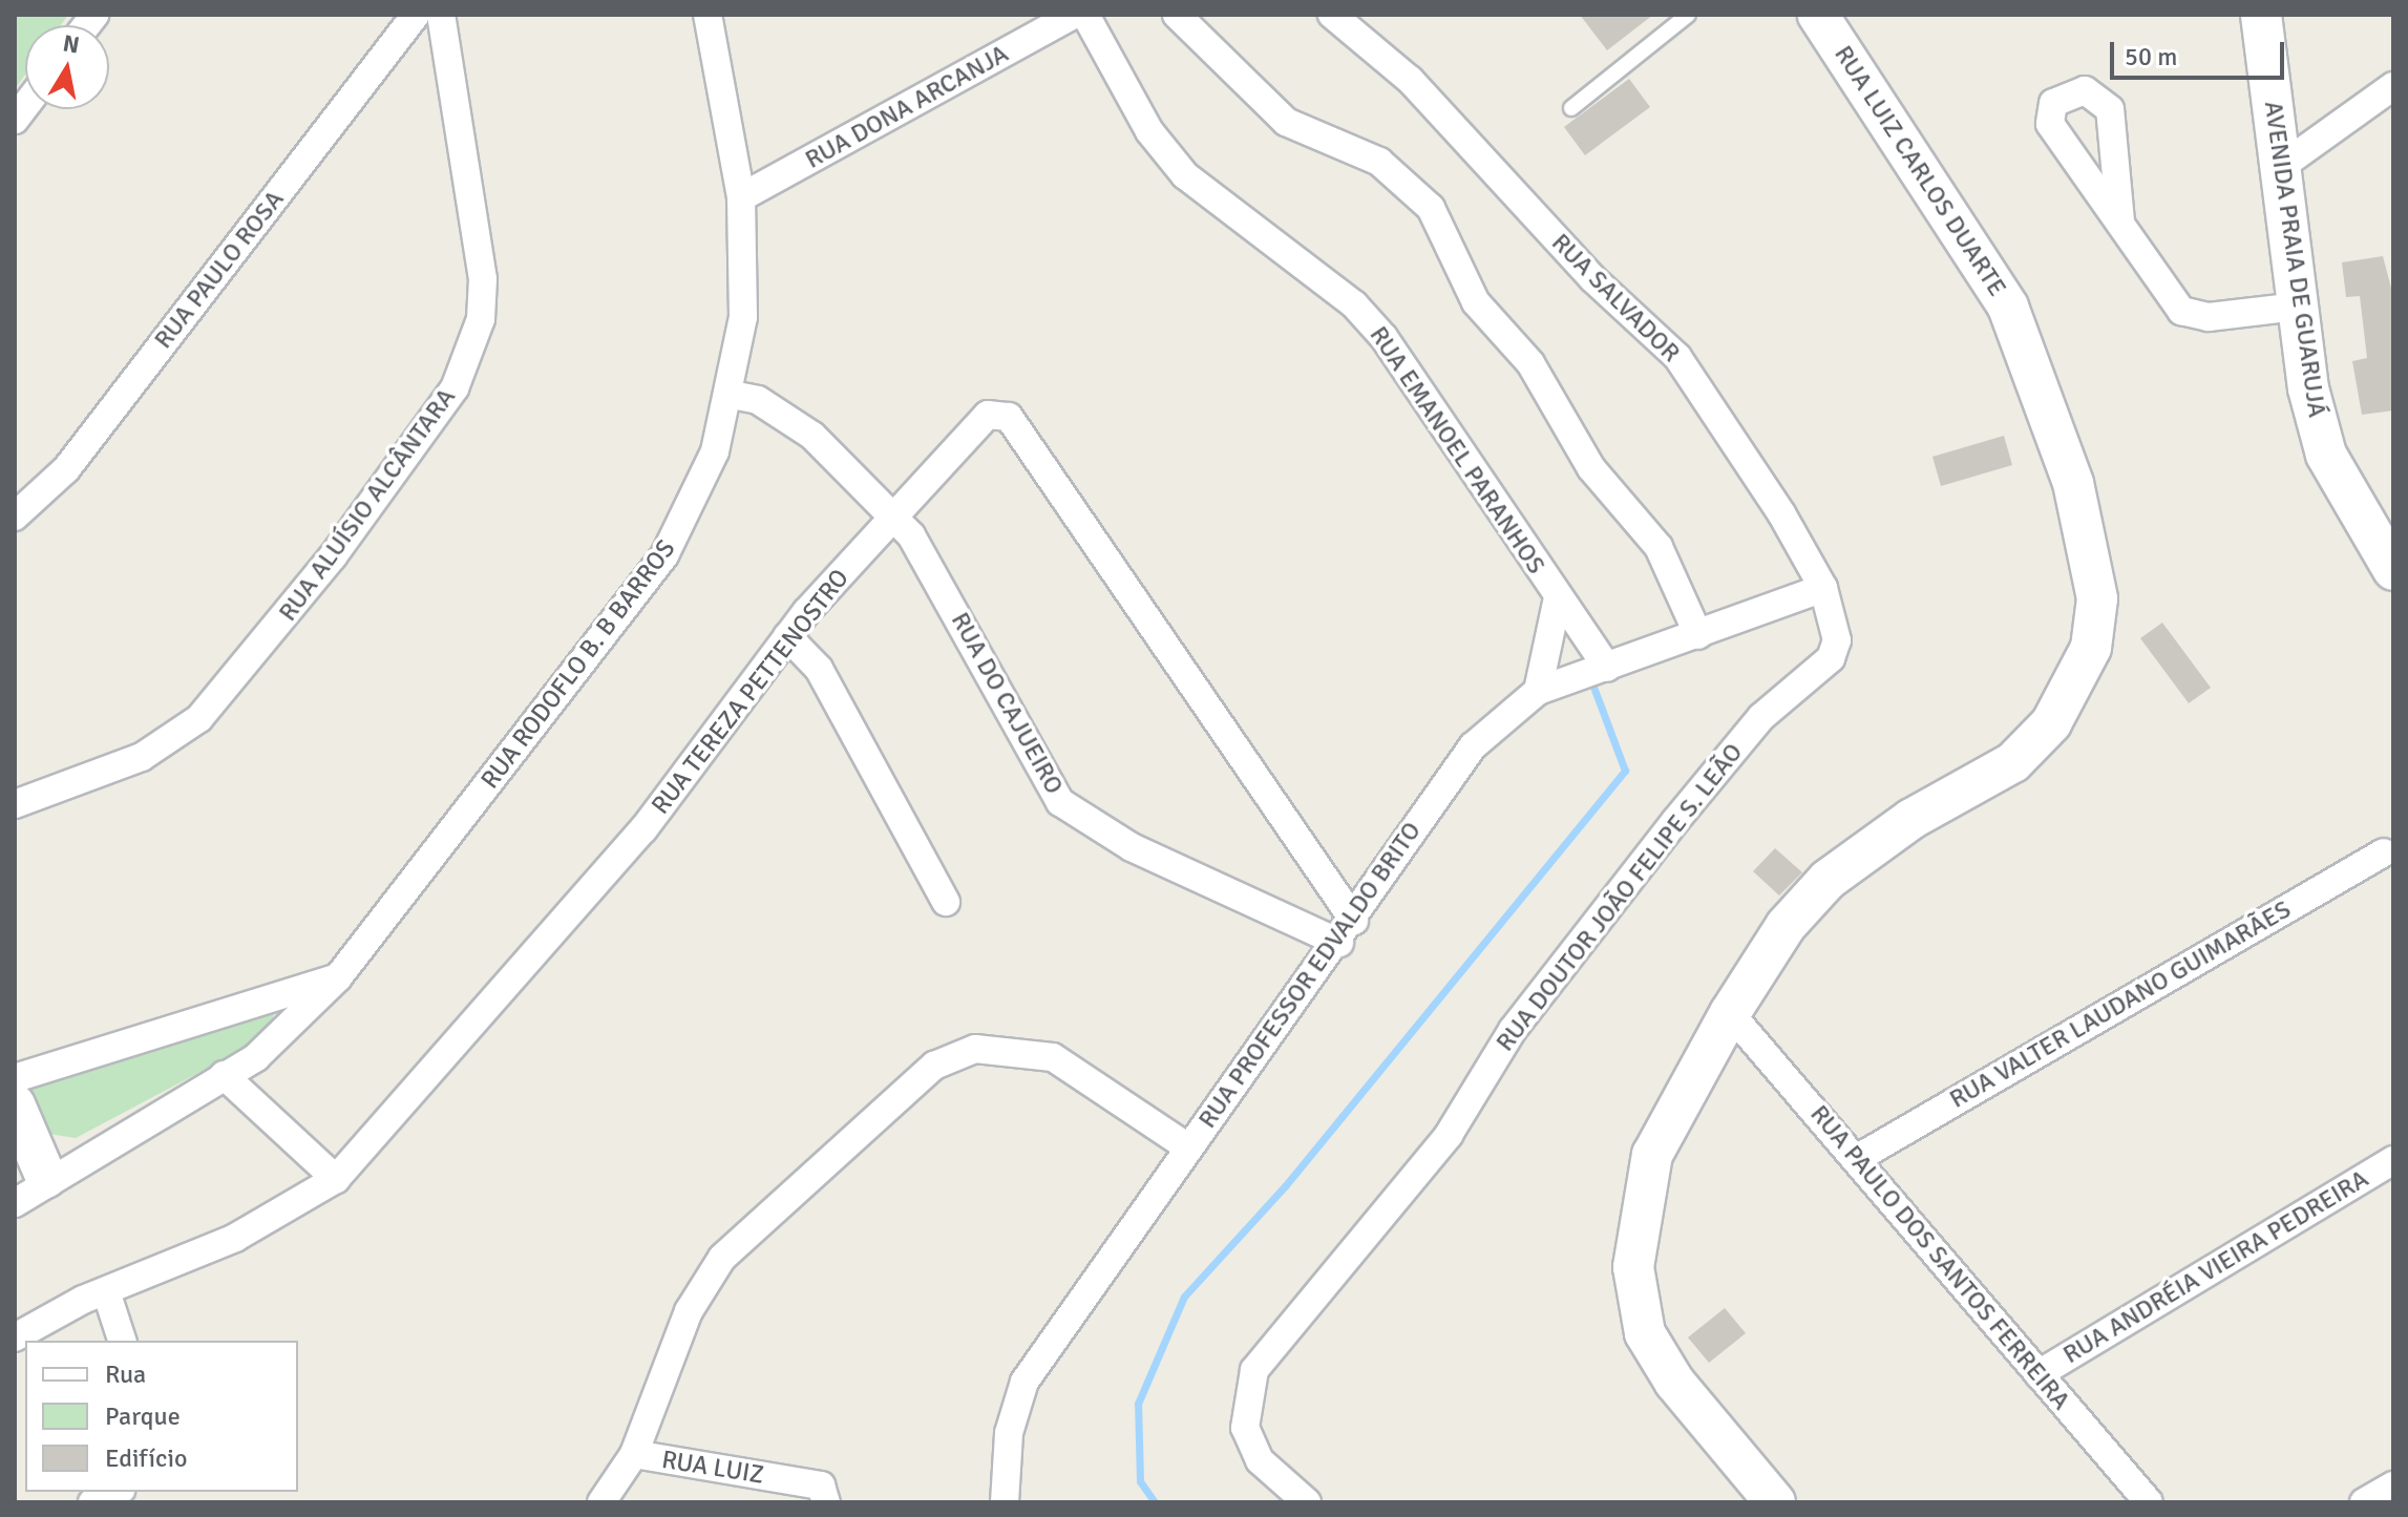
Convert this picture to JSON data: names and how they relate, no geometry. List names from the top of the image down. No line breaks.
{"streets":{"street":["RUA DONA ARCANJA","RUA LUIZ CARLOS DUARTE","AVENIDA PRAIA DE GUARUJÁ","RUA PAULO ROSA","RUA SALVADOR","RUA EMANOEL PARANHOS","RUA ALUÍSIO ALCÂNTARA","RUA RODOFLO B. B BARROS","RUA TEREZA PETTENOSTRO","RUA DO CAJUEIRO","RUA DOUTOR JOÃO FELIPE S. LEÃO","RUA PROFESSOR EDVALDO BRITO","RUA VALTER LAUDANO GUIMARÃES","RUA PAULO DOS SANTOS FERREIRA","RUA ANDRÉIA VIEIRA PEDREIRA","RUA LUIZ"]},"crossings":[["RUA DONA ARCANJA","RUA RODOFLO B. B BARROS"],["RUA LUIZ CARLOS DUARTE","RUA PAULO DOS SANTOS FERREIRA"],["RUA SALVADOR","RUA DOUTOR JOÃO FELIPE S. LEÃO"],["RUA SALVADOR","RUA PROFESSOR EDVALDO BRITO"],["RUA EMANOEL PARANHOS","RUA PROFESSOR EDVALDO BRITO"],["RUA RODOFLO B. B BARROS","RUA DO CAJUEIRO"],["RUA TEREZA PETTENOSTRO","RUA DO CAJUEIRO"],["RUA TEREZA PETTENOSTRO","RUA PROFESSOR EDVALDO BRITO"],["RUA DO CAJUEIRO","RUA PROFESSOR EDVALDO BRITO"],["RUA VALTER LAUDANO GUIMARÃES","RUA PAULO DOS SANTOS FERREIRA"],["RUA PAULO DOS SANTOS FERREIRA","RUA ANDRÉIA VIEIRA PEDREIRA"]],"legend":["Rua","Parque","Edifício"],"scale_bar":"50 m","north":"top"}
